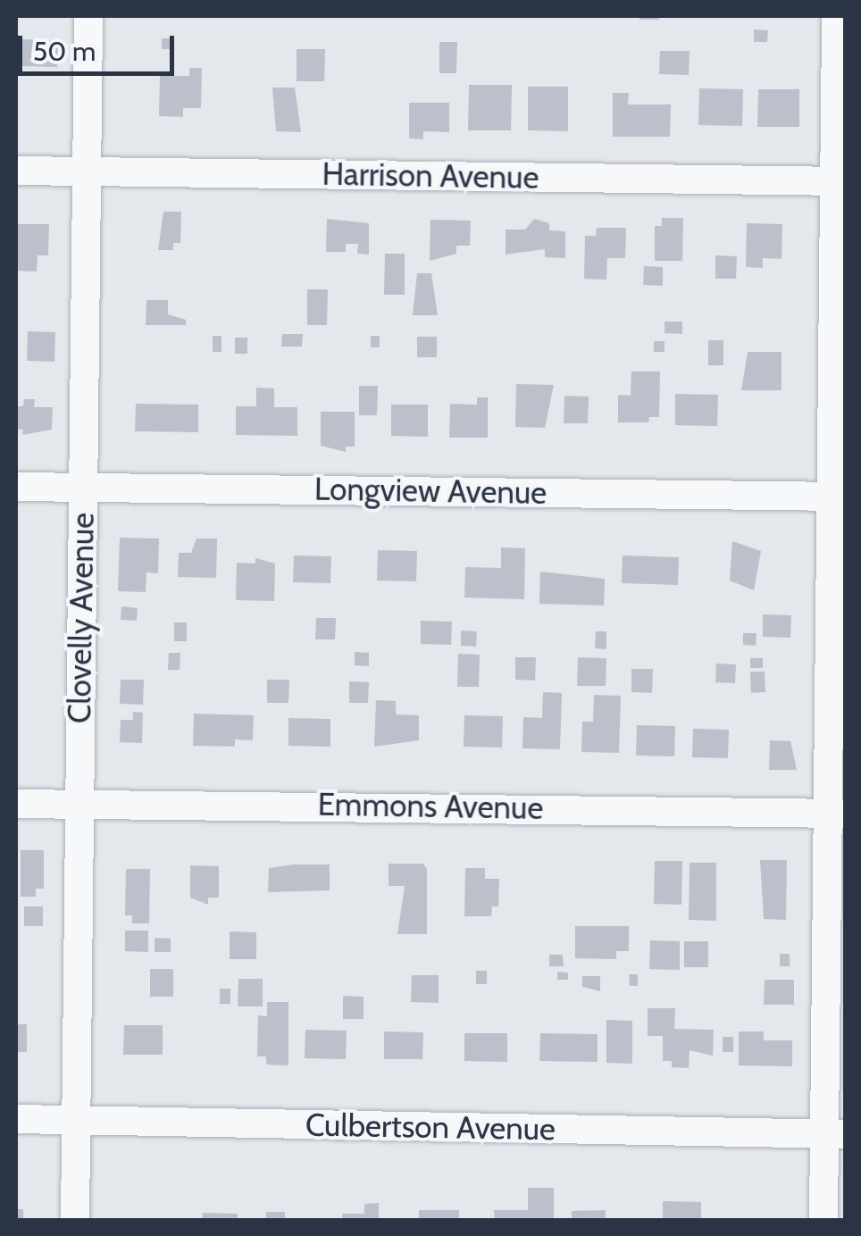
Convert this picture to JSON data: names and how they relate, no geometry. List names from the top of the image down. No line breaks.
{"streets":{"street":["Harrison Avenue","Longview Avenue","Clovelly Avenue","Emmons Avenue","Culbertson Avenue"]},"crossings":[["Harrison Avenue","Clovelly Avenue"],["Longview Avenue","Clovelly Avenue"],["Clovelly Avenue","Emmons Avenue"],["Clovelly Avenue","Culbertson Avenue"]],"scale_bar":"50 m"}
